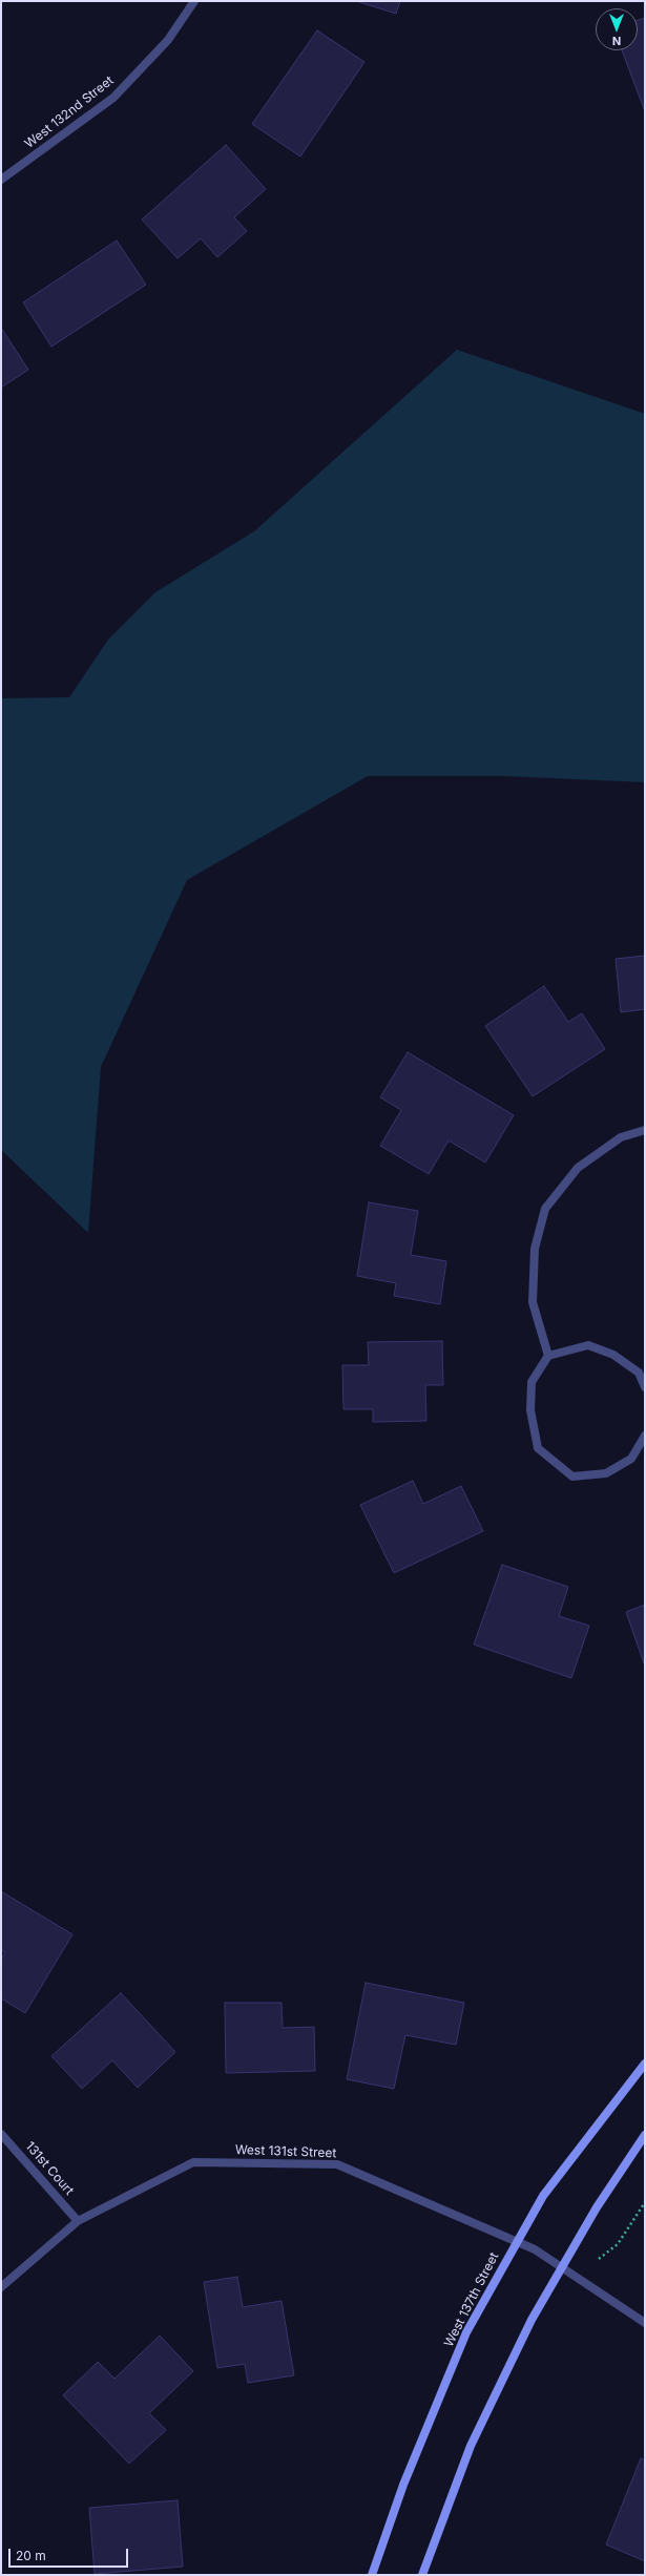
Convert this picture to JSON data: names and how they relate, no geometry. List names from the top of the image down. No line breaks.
{"streets":{"main road":["West 137th Street"],"street":["West 132nd Street","West 131st Street","131st Court"]},"crossings":[["West 131st Street","131st Court"],["West 131st Street","West 137th Street"]],"scale_bar":"20 m","north":"bottom"}
